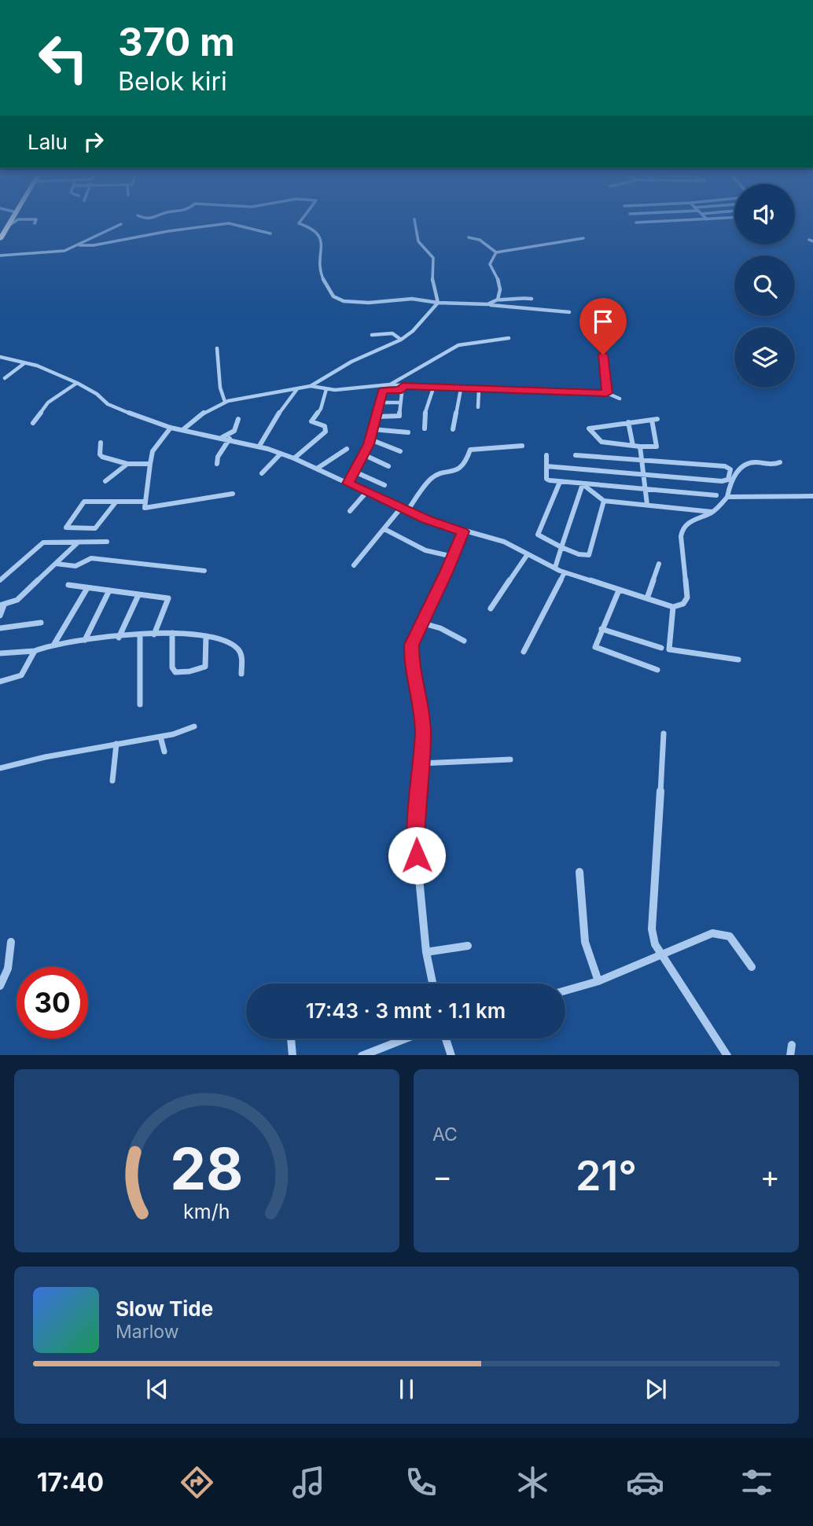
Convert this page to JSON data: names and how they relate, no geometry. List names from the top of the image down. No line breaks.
{"page":{"turn":["370 m","Belok kiri"],"then":"Lalu","limit":"30","trip":"17:43 · 3 mnt · 1.1 km","tile":"AC","heat":["−","21°","+"],"song":["Slow Tide","Marlow"],"tabs":"17:40","gauge":["28","km/h"]}}
